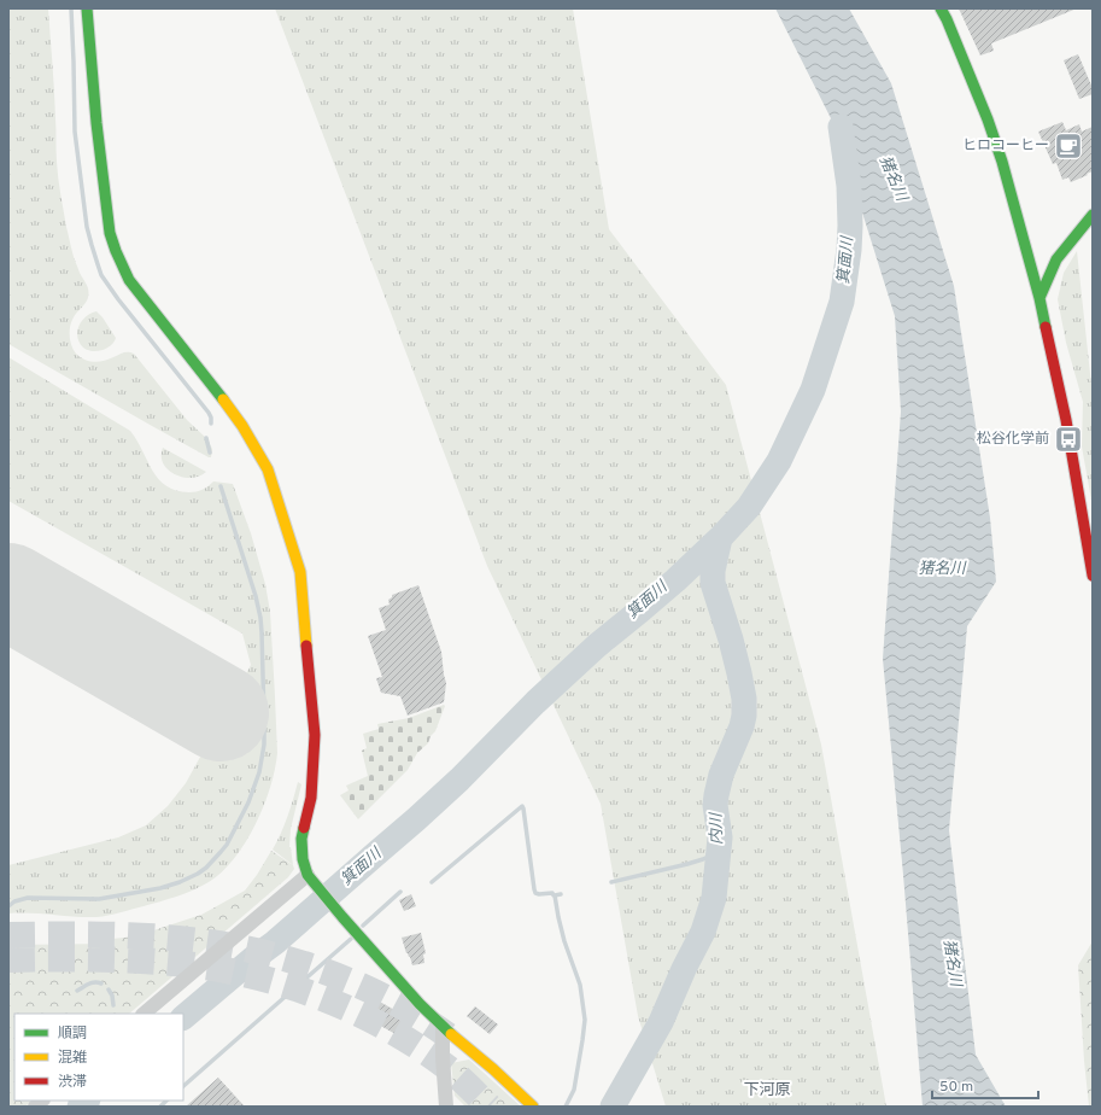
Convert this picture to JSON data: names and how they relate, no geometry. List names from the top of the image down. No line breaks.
{"districts":["下河原"],"water":["猪名川","箕面川","内川"],"places":{"cafe":["ヒロコーヒー"],"bus stop":["松谷化学前"]},"legend":["順調","混雑","渋滞"],"scale_bar":"50 m"}
